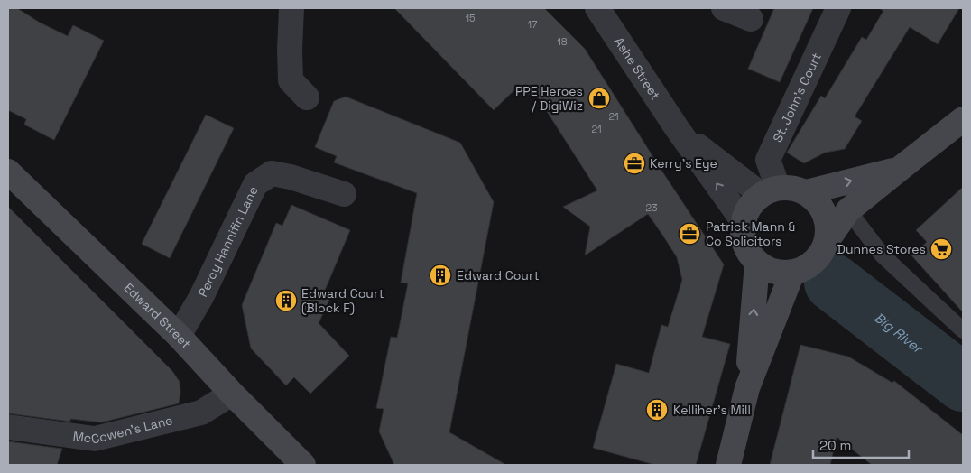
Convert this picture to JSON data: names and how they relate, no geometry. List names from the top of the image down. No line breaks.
{"streets":{"main road":["Edward Street"],"street":["Ashe Street","St. John's Court","Percy Hannifin Lane","McCowen's Lane"]},"crossings":[["Ashe Street","St. John's Court"],["Percy Hannifin Lane","Edward Street"],["Edward Street","McCowen's Lane"]],"water":["Big River"],"places":{"shop":["PPE Heroes / DigiWiz"],"office":["Kerry's Eye","Patrick Mann & Co Solicitors"],"supermarket":["Dunnes Stores"],"building":["Edward Court","Edward Court (Block F)","Kelliher's Mill"]},"house_numbers":["15","17","18","21","21","23"],"scale_bar":"20 m"}
